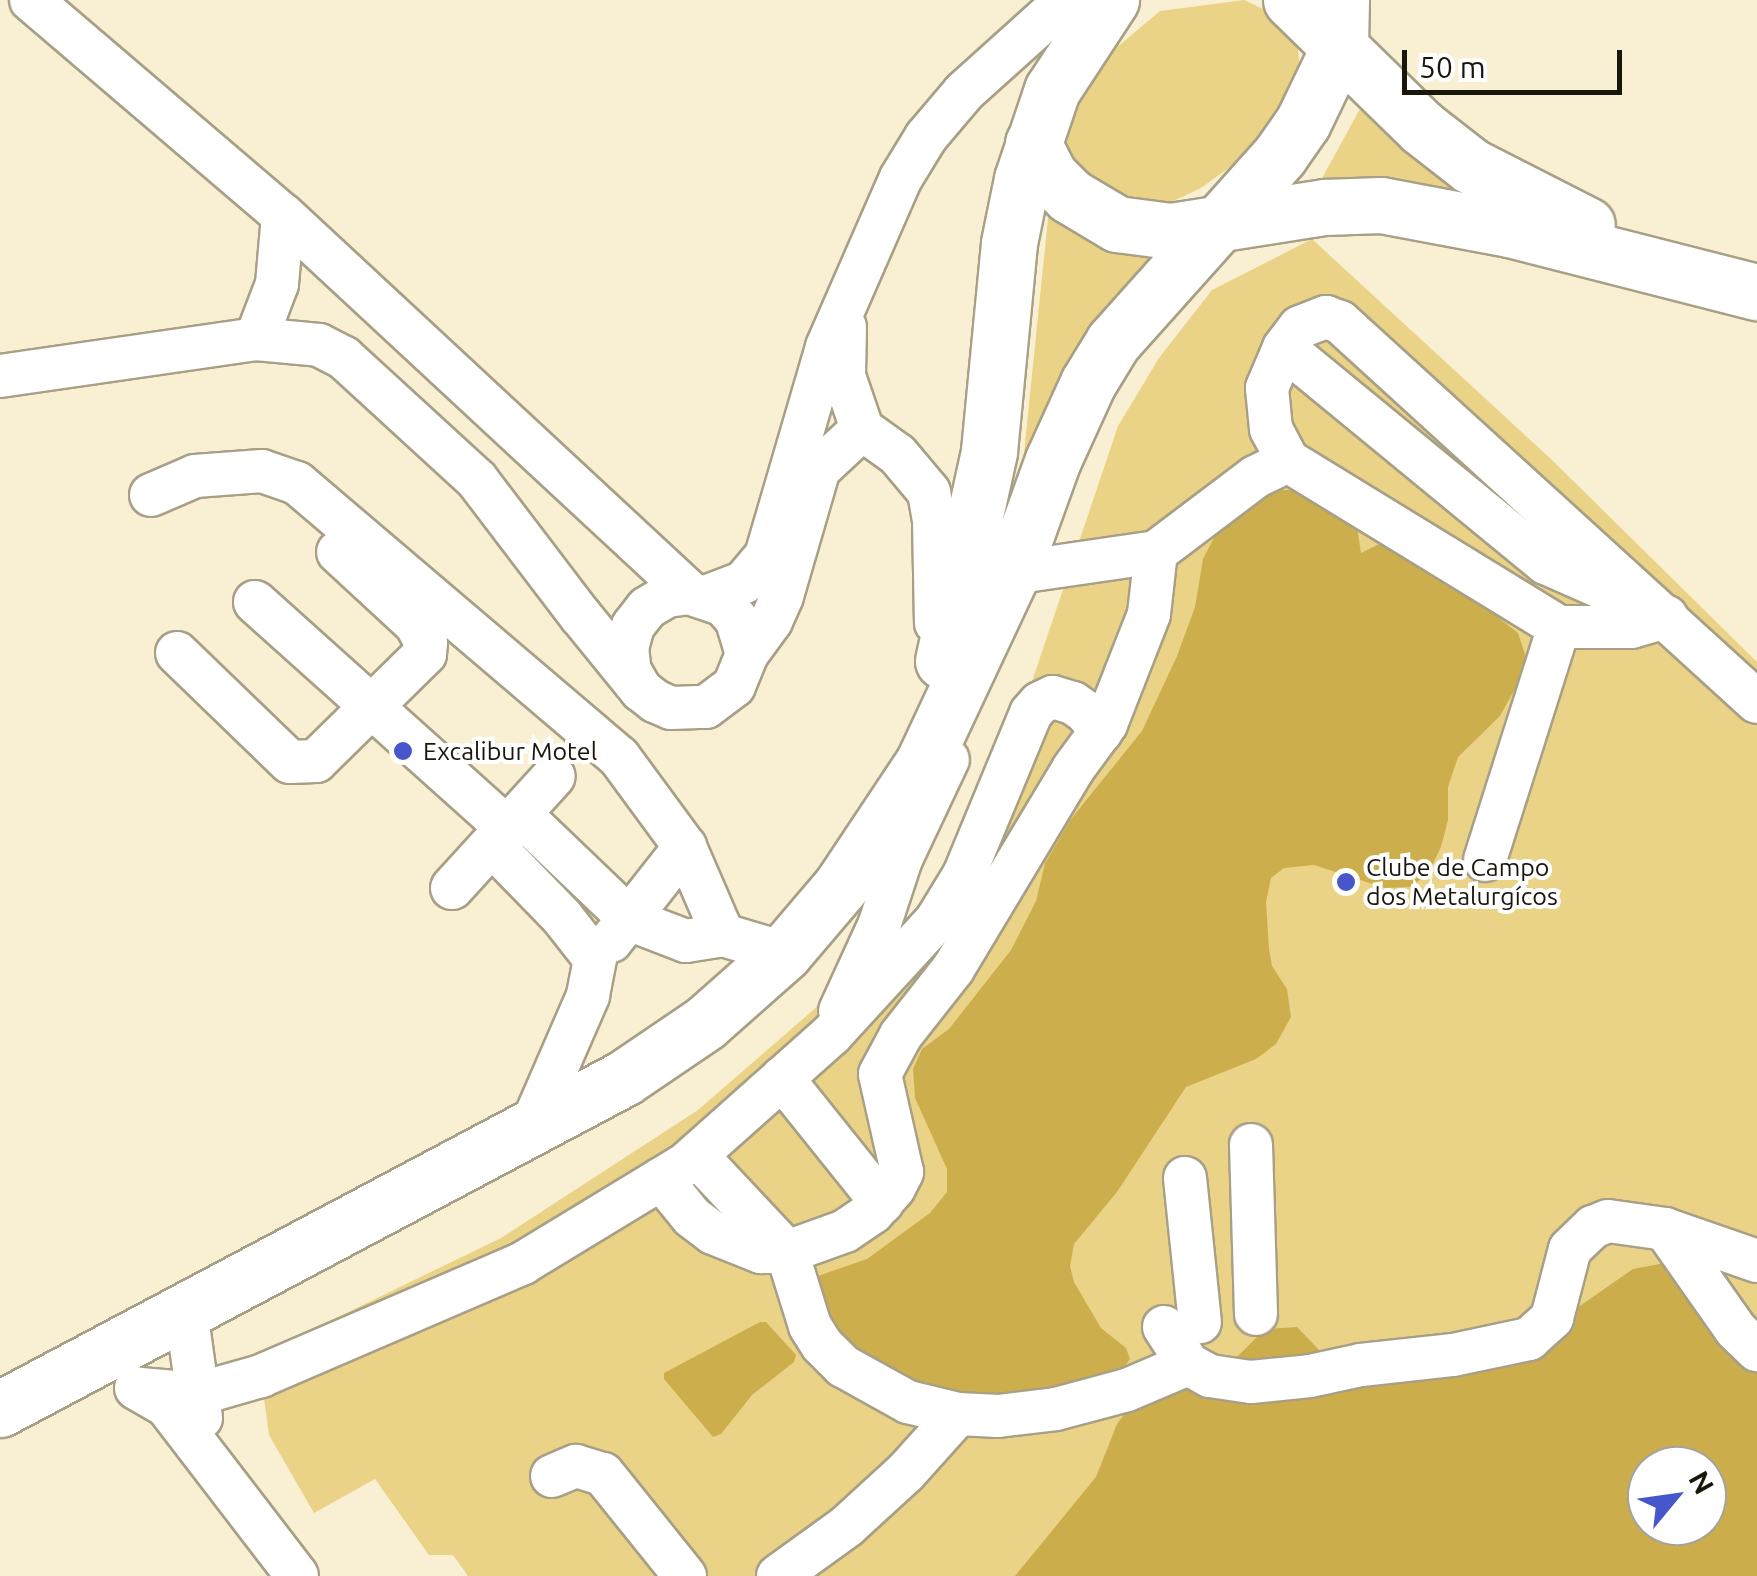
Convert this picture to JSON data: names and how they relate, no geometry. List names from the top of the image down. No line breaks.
{"places":["Excalibur Motel","Clube de Campo dos Metalurgícos"],"scale_bar":"50 m","north":"top right"}
